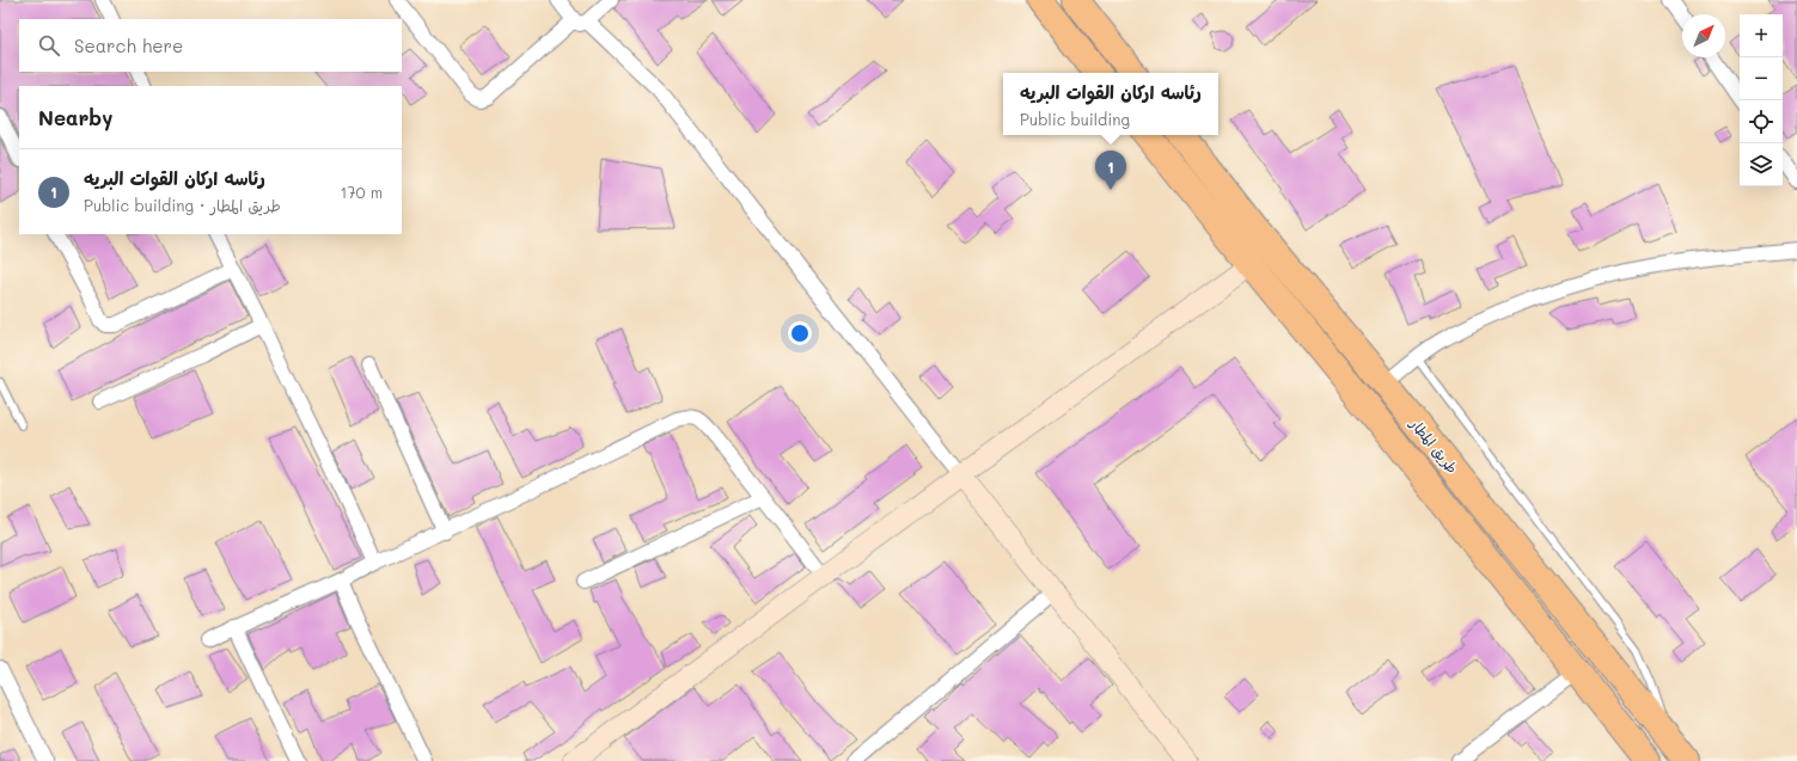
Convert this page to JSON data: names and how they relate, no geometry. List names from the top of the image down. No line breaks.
{"streets":{"highway":["طريق المطار"]},"north":"top right","page":{"map_buttons":["+","−"],"search":"Search here","popup":["رئاسه اركان القوات البريه","Public building"],"heading":"Nearby","list":[{"mark":"1","name":"رئاسه اركان القوات البريه","note":"Public building · طريق المطار","value":"170 m"}],"pins":"1"}}
